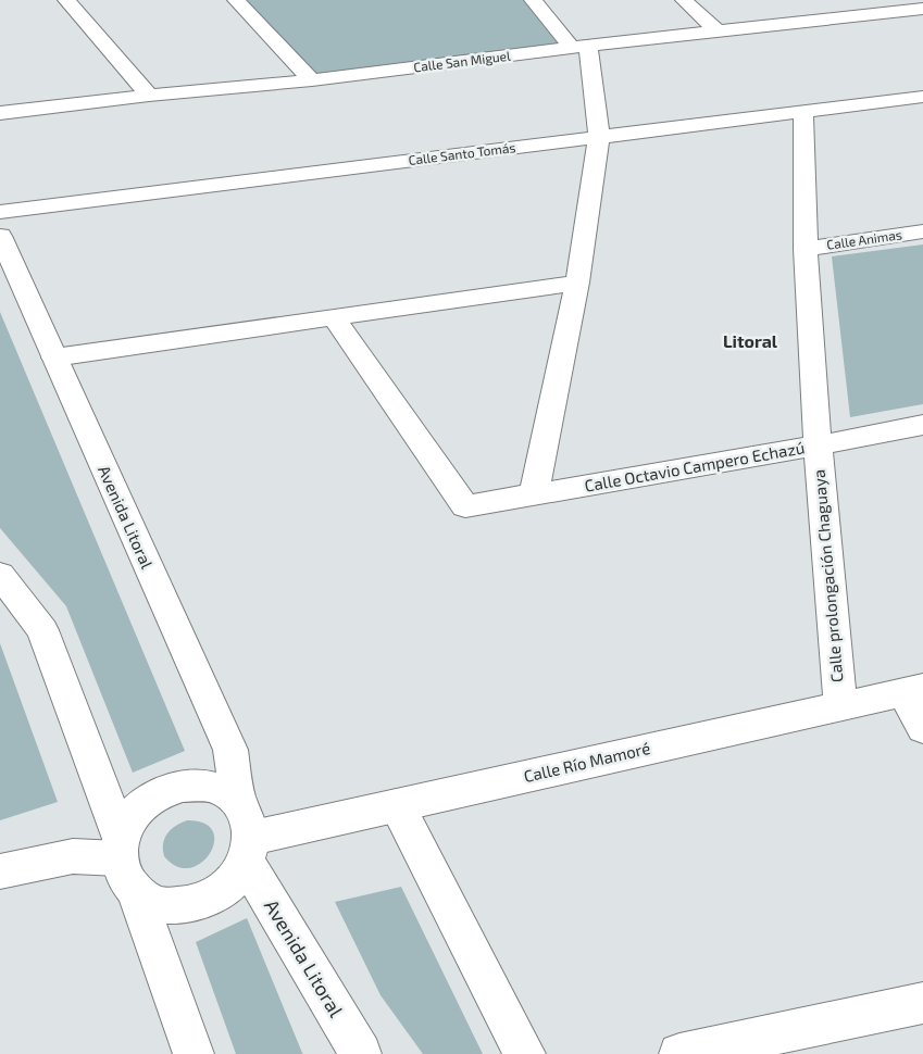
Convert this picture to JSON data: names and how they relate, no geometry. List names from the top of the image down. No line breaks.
{"streets":{"street":["Calle San Miguel","Calle Santo Tomás","Calle Animas","Calle Octavio Campero Echazú","Avenida Litoral","Calle prolongación Chaguaya","Calle Río Mamoré"]},"crossings":[["Calle Santo Tomás","Calle prolongación Chaguaya"],["Calle Animas","Calle prolongación Chaguaya"],["Calle Octavio Campero Echazú","Calle prolongación Chaguaya"],["Avenida Litoral","Calle Río Mamoré"],["Calle prolongación Chaguaya","Calle Río Mamoré"]],"districts":["Litoral"]}
